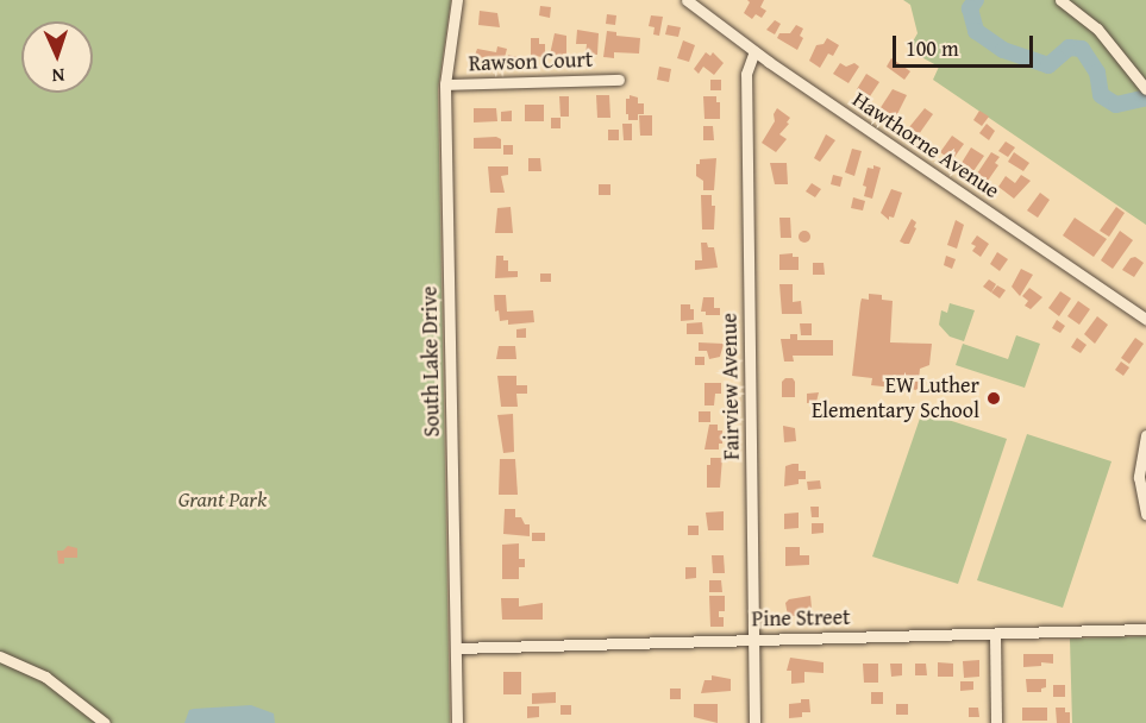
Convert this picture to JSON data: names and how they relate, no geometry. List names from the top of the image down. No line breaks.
{"streets":{"street":["Rawson Court","Hawthorne Avenue","South Lake Drive","Fairview Avenue","Pine Street"]},"crossings":[["Rawson Court","South Lake Drive"],["Hawthorne Avenue","Fairview Avenue"],["South Lake Drive","Pine Street"],["Fairview Avenue","Pine Street"]],"parks":["Grant Park"],"places":["EW Luther Elementary School"],"scale_bar":"100 m","north":"bottom"}
